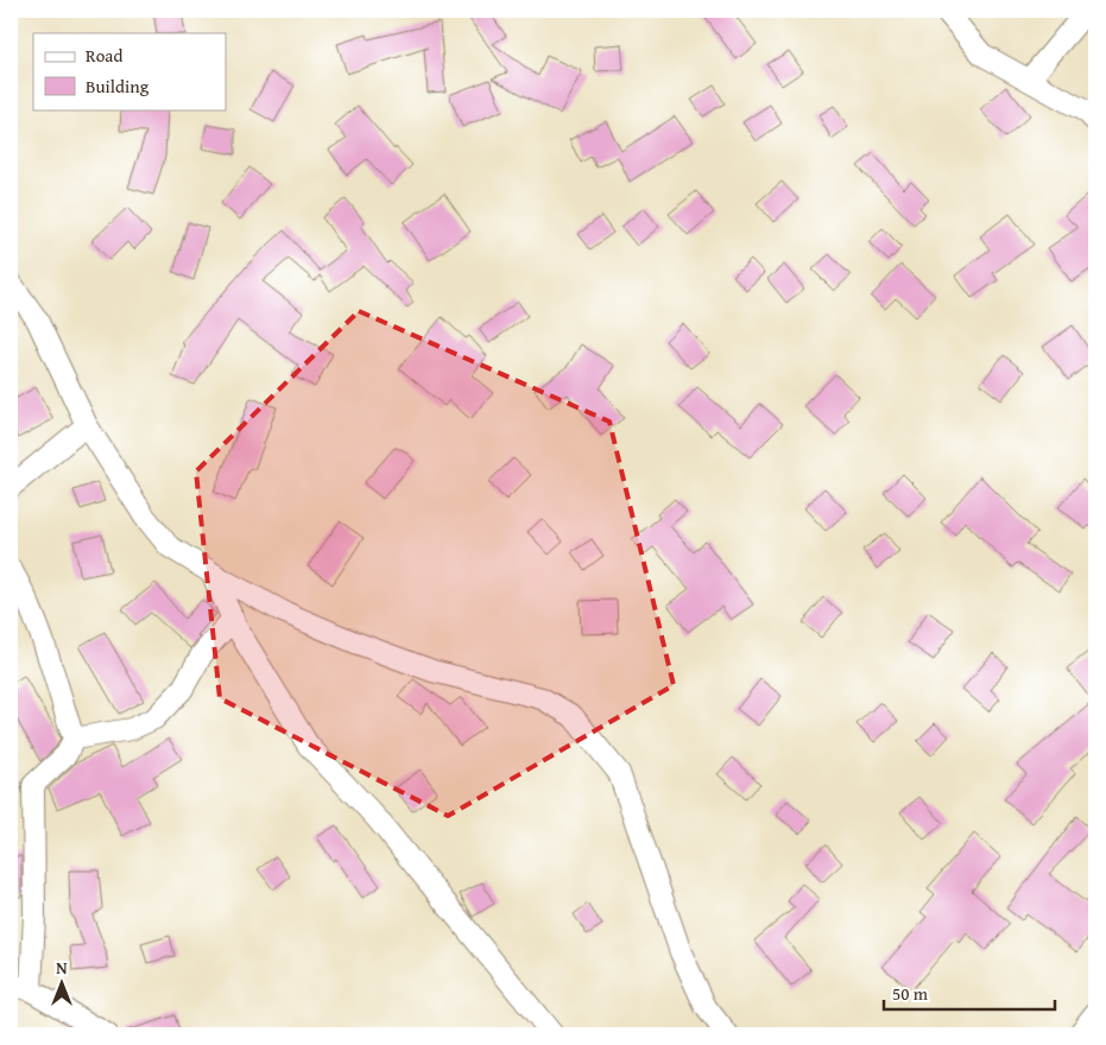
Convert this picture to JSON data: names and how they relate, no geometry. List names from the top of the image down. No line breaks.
{"legend":["Road","Building"],"scale_bar":"50 m","north":"top"}
